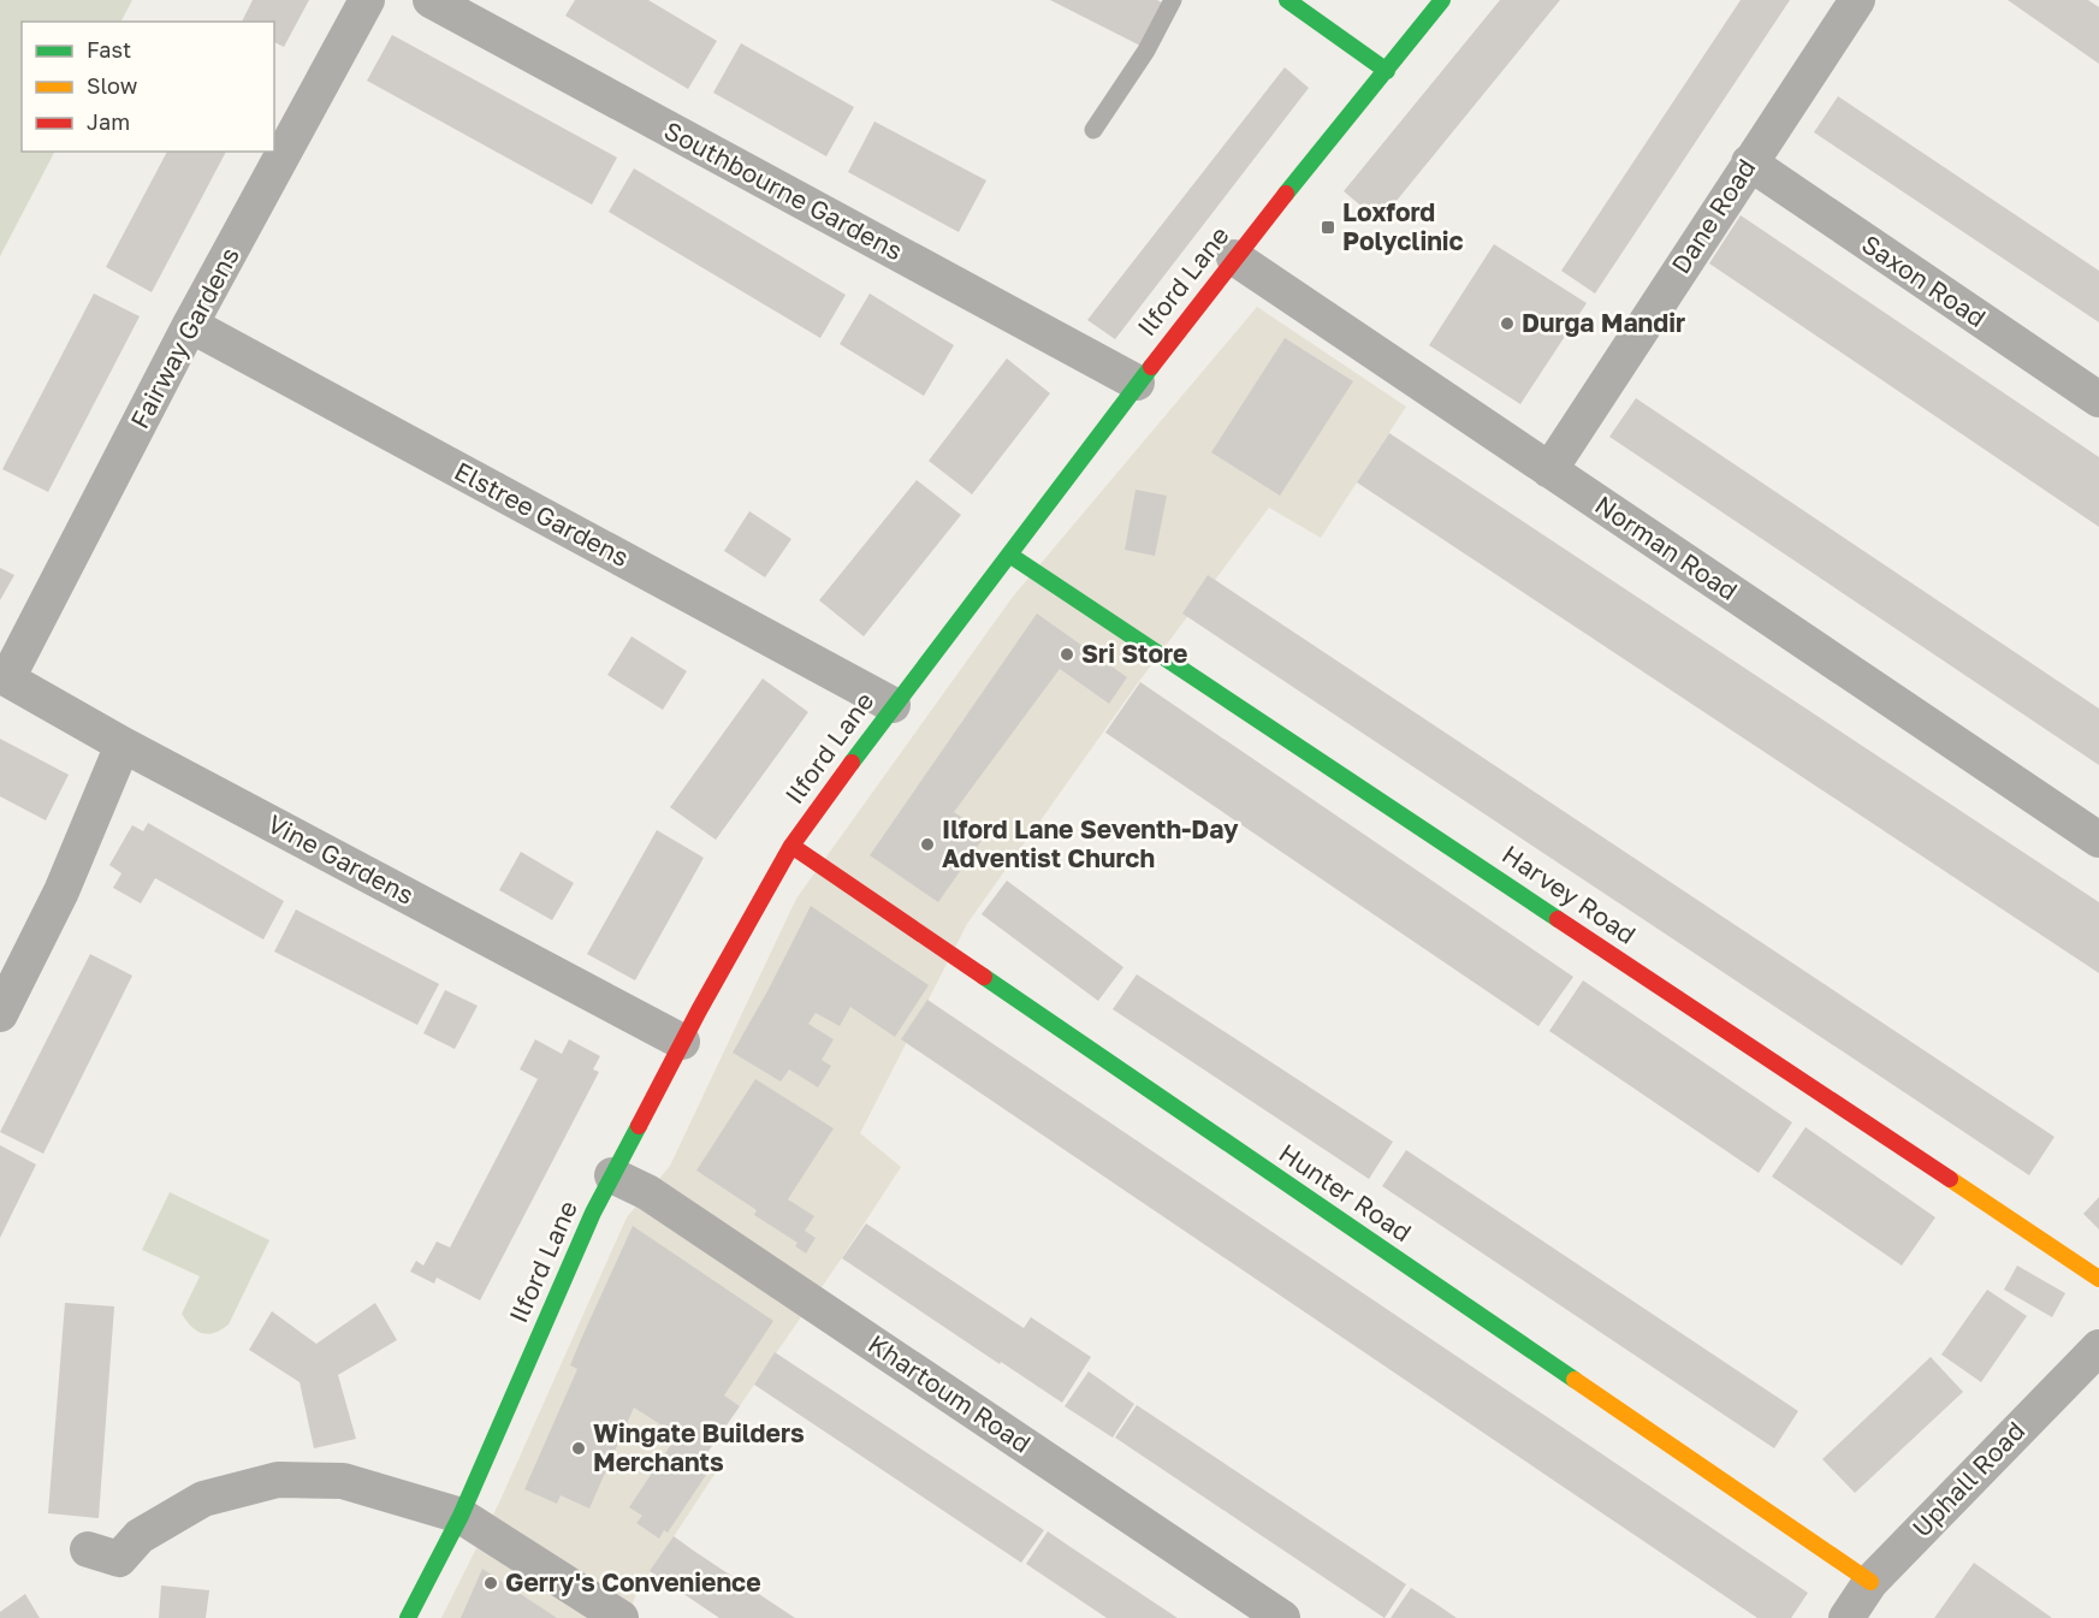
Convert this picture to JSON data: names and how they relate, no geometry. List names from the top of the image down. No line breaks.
{"streets":{"street":["Southbourne Gardens","Dane Road","Ilford Lane","Saxon Road","Fairway Gardens","Elstree Gardens","Norman Road","Vine Gardens","Harvey Road","Hunter Road","Khartoum Road","Uphall Road"]},"crossings":[["Southbourne Gardens","Ilford Lane"],["Dane Road","Saxon Road"],["Dane Road","Norman Road"],["Ilford Lane","Elstree Gardens"],["Ilford Lane","Norman Road"],["Ilford Lane","Vine Gardens"],["Ilford Lane","Harvey Road"],["Ilford Lane","Hunter Road"],["Ilford Lane","Khartoum Road"],["Fairway Gardens","Elstree Gardens"],["Fairway Gardens","Vine Gardens"],["Hunter Road","Uphall Road"]],"places":{"transit":["Loxford Polyclinic"],"other":["Durga Mandir","Sri Store","Ilford Lane Seventh-Day Adventist Church","Wingate Builders Merchants","Gerry's Convenience"]},"legend":["Fast","Slow","Jam"]}
